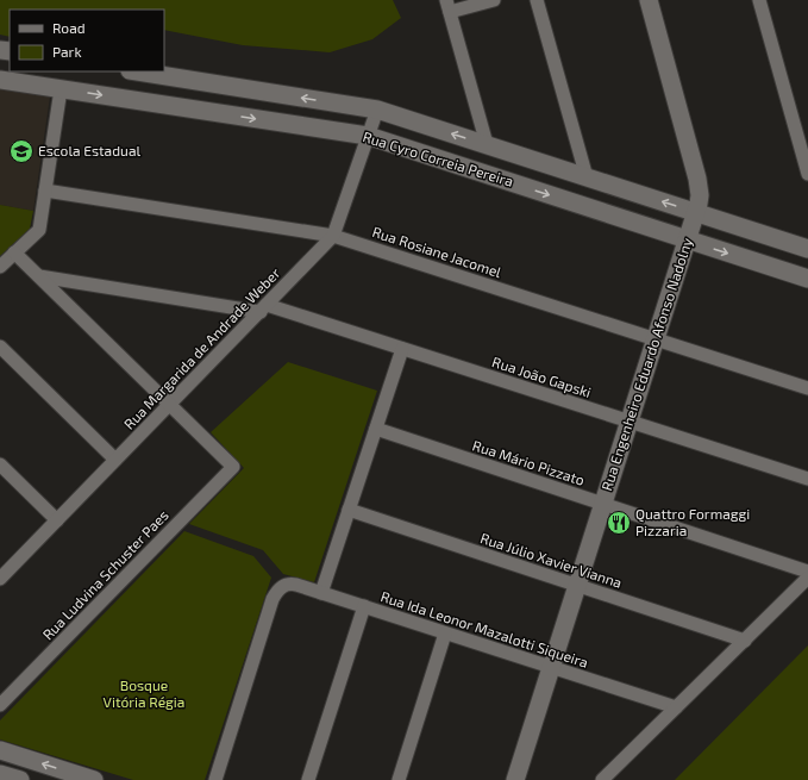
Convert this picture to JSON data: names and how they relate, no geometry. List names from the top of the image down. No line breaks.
{"streets":{"street":["Rua Cyro Correia Pereira","Rua Rosiane Jacomel","Rua Margarida de Andrade Weber","Rua Engenheiro Eduardo Afonso Nadolny","Rua João Gapski","Rua Mário Pizzato","Rua Júlio Xavier Vianna","Rua Ludvina Schuster Paes","Rua Ida Leonor Mazalotti Siqueira"]},"crossings":[["Rua Cyro Correia Pereira","Rua Margarida de Andrade Weber"],["Rua Cyro Correia Pereira","Rua Engenheiro Eduardo Afonso Nadolny"],["Rua Rosiane Jacomel","Rua Margarida de Andrade Weber"],["Rua Rosiane Jacomel","Rua Engenheiro Eduardo Afonso Nadolny"],["Rua Margarida de Andrade Weber","Rua João Gapski"],["Rua Margarida de Andrade Weber","Rua Ludvina Schuster Paes"],["Rua Engenheiro Eduardo Afonso Nadolny","Rua João Gapski"],["Rua Engenheiro Eduardo Afonso Nadolny","Rua Mário Pizzato"],["Rua Engenheiro Eduardo Afonso Nadolny","Rua Júlio Xavier Vianna"],["Rua Engenheiro Eduardo Afonso Nadolny","Rua Ida Leonor Mazalotti Siqueira"]],"parks":["Bosque Vitória Régia"],"places":{"school or university":["Escola Estadual"],"restaurant":["Quattro Formaggi Pizzaria"]},"legend":["Road","Park"]}
